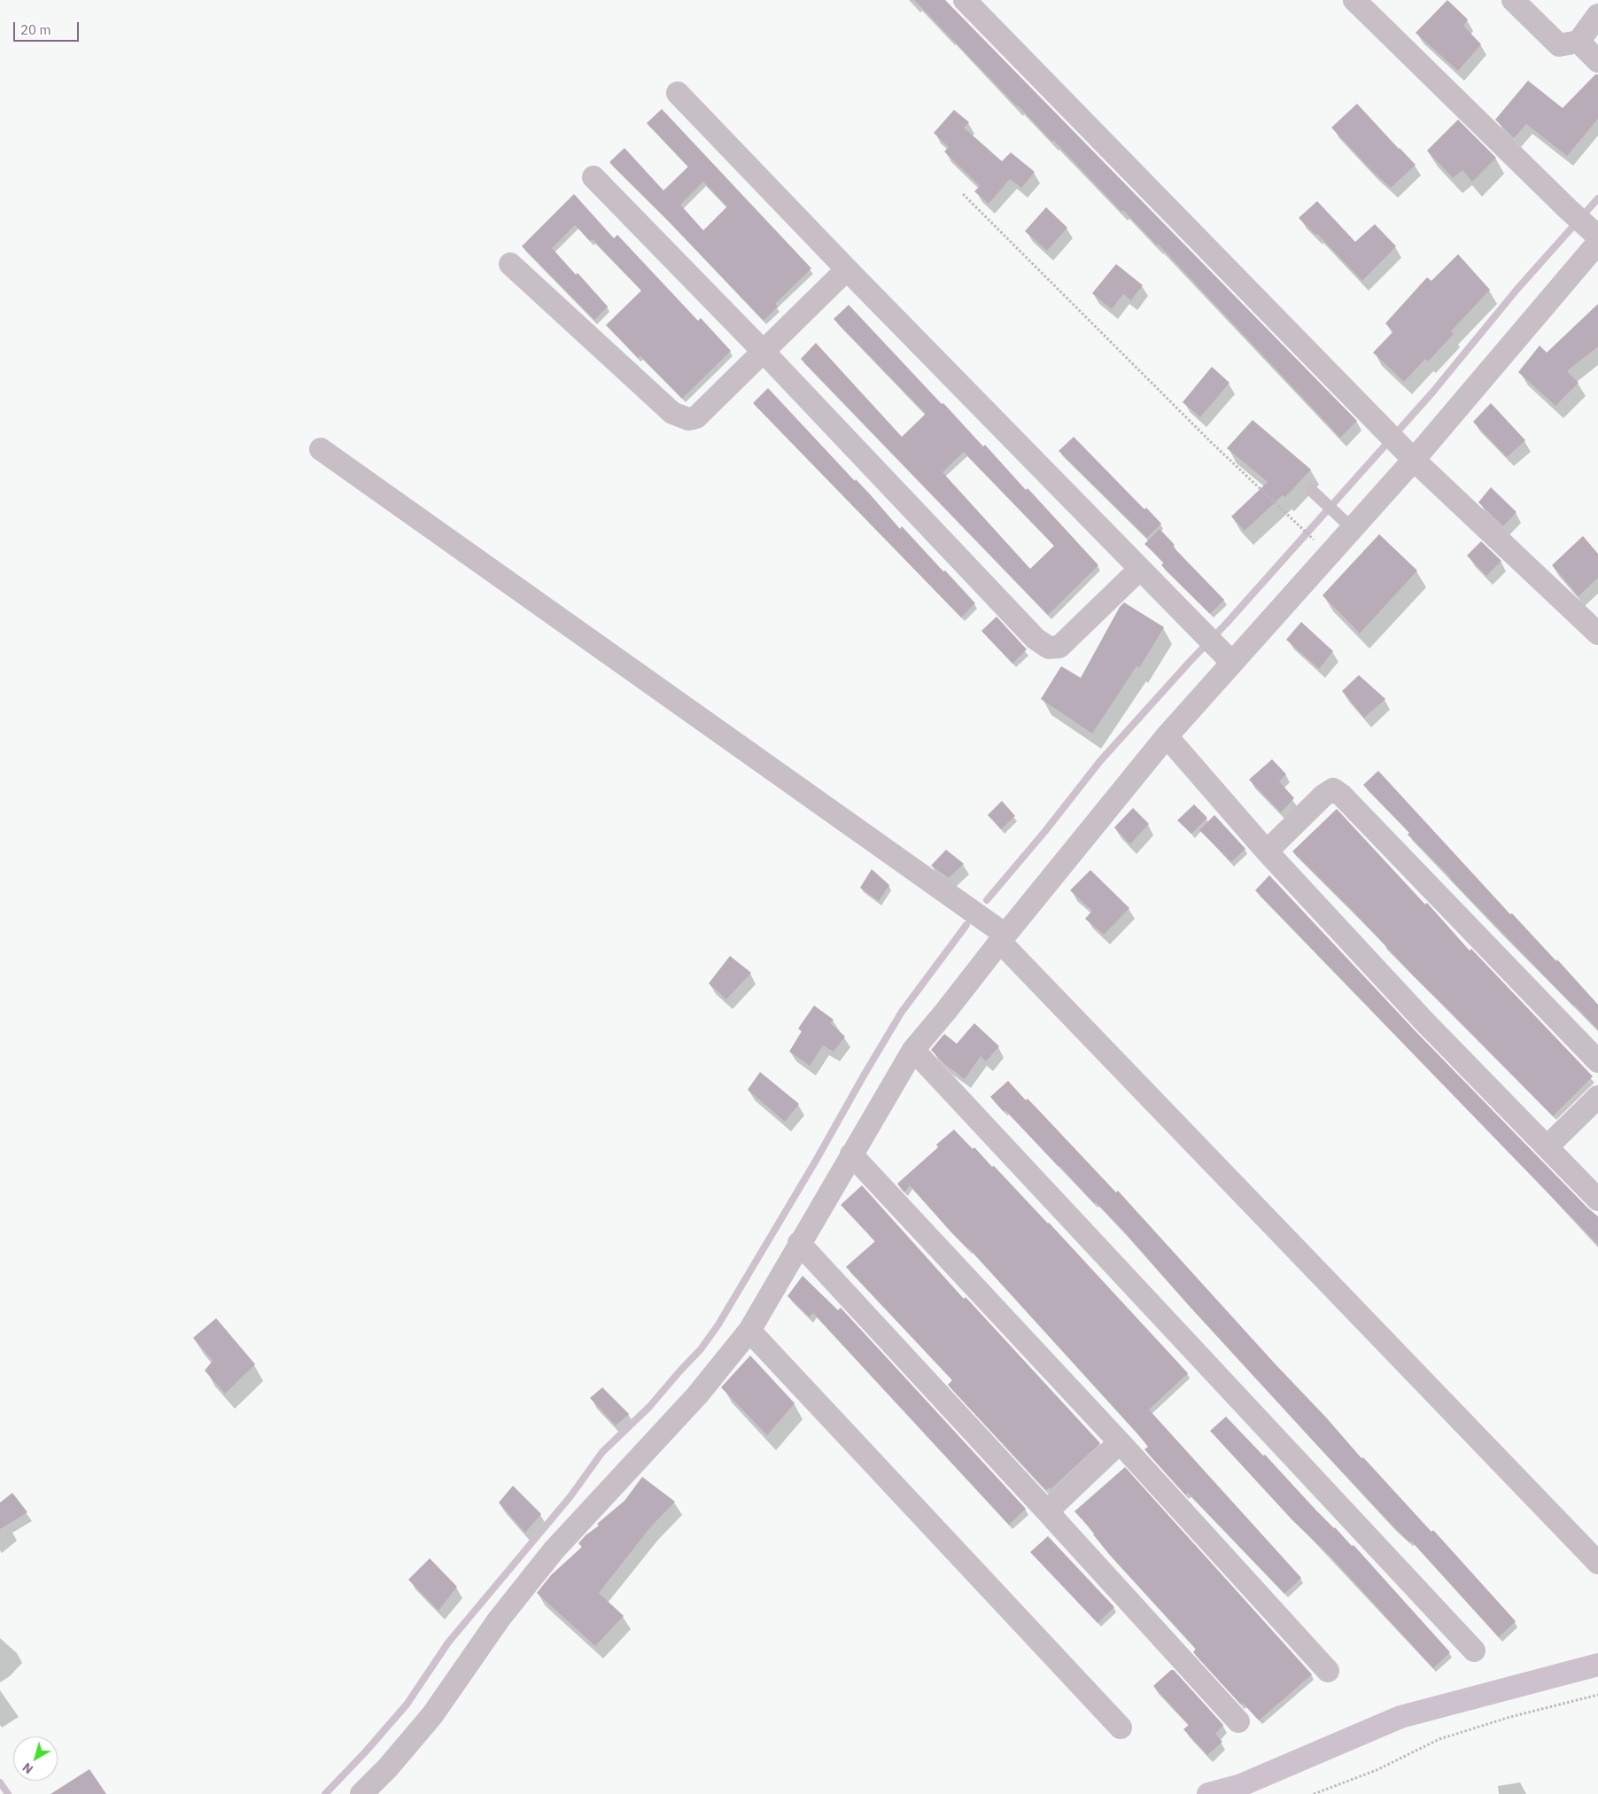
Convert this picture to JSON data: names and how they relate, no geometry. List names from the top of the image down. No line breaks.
{"scale_bar":"20 m","north":"bottom left"}
